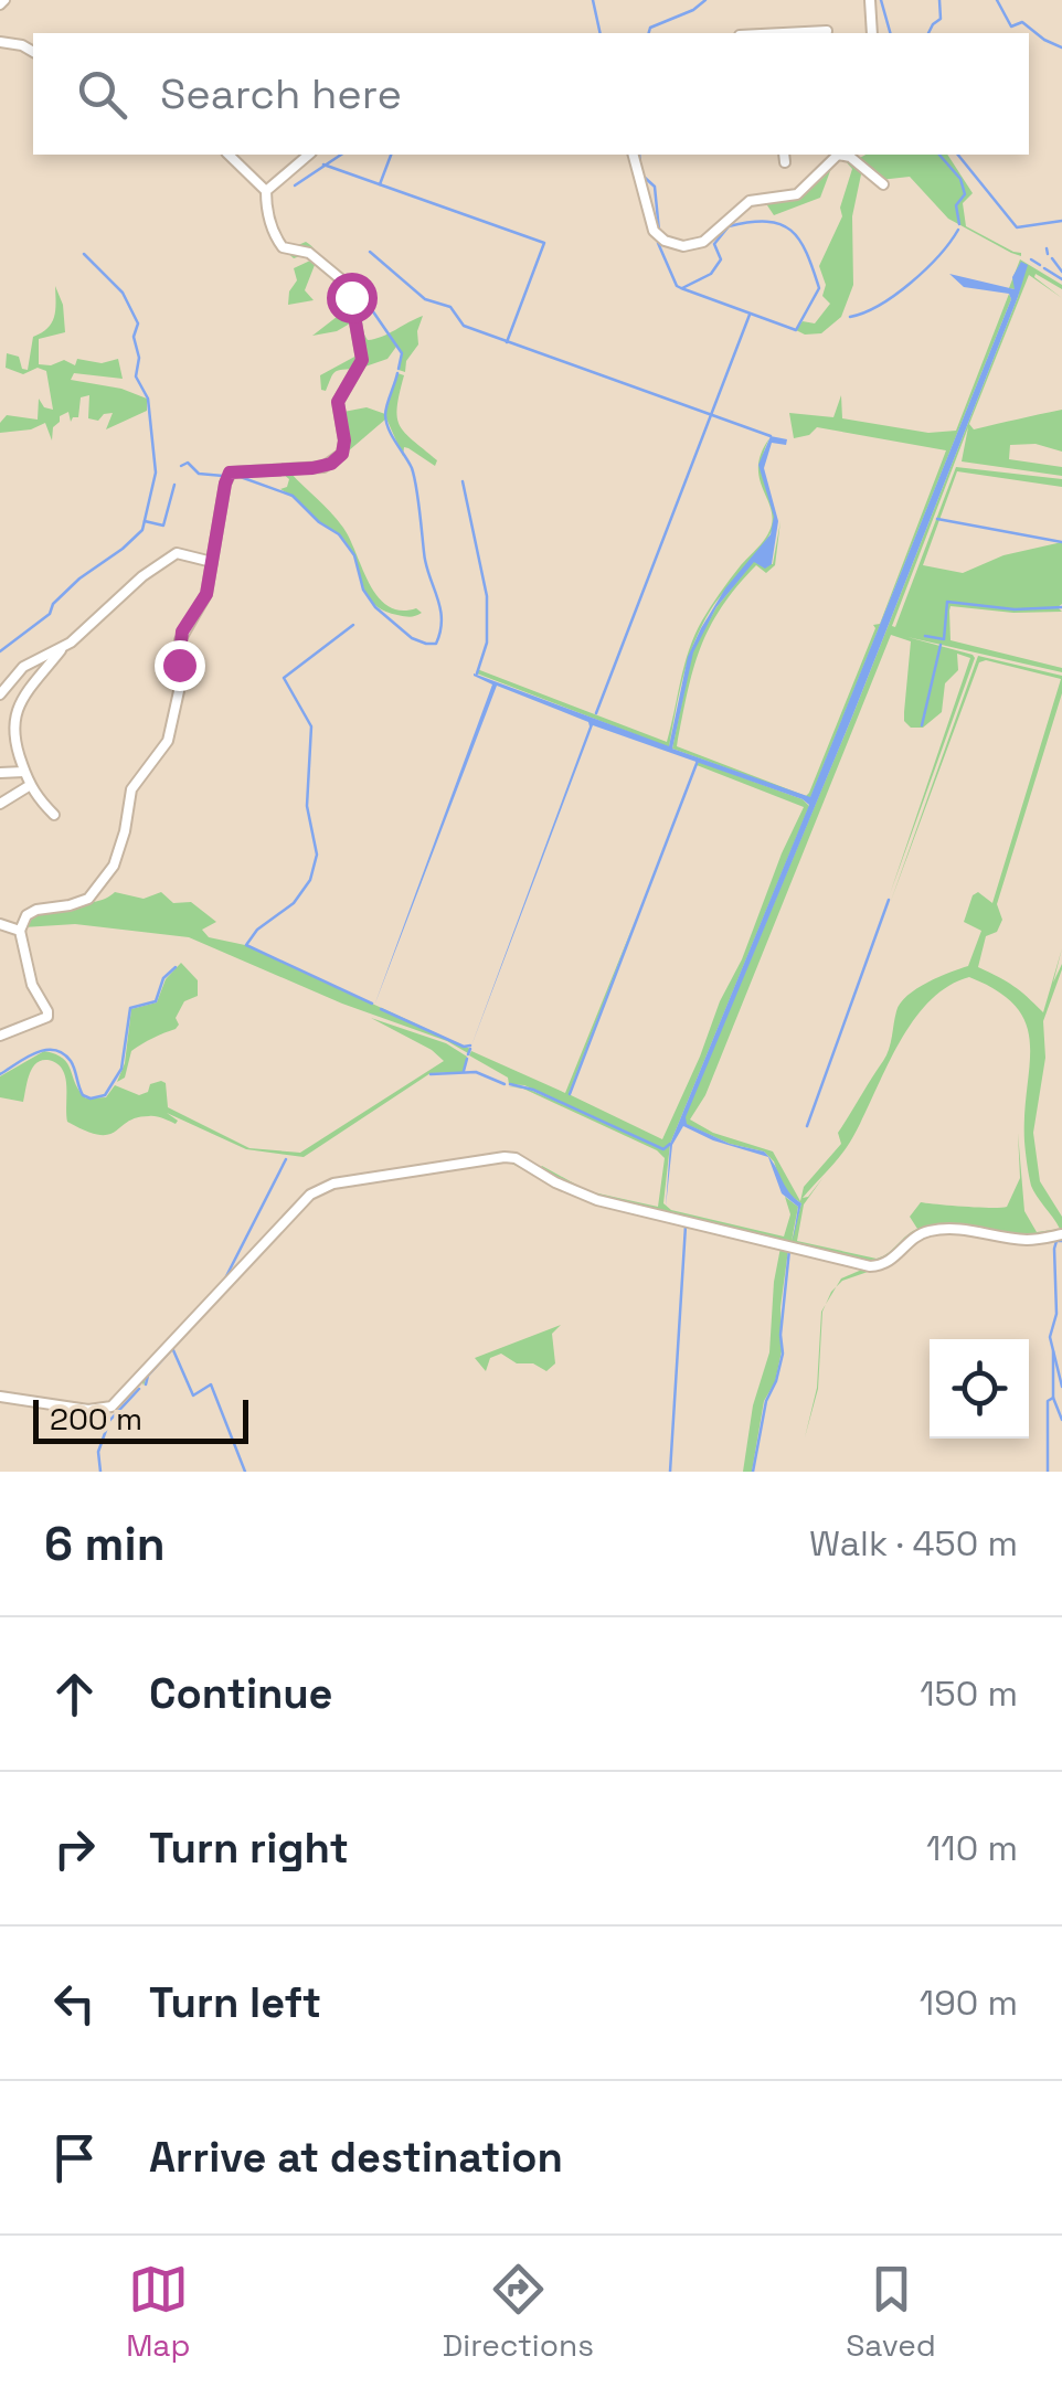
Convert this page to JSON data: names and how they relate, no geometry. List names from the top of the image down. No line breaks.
{"scale_bar":"200 m","page":{"search":"Search here","scale":"200 m","heading":["6 min","Walk · 450 m"],"list":[["Continue","150 m"],["Turn right","110 m"],["Turn left","190 m"],"Arrive at destination"],"nav":["Map","Directions","Saved"]}}
